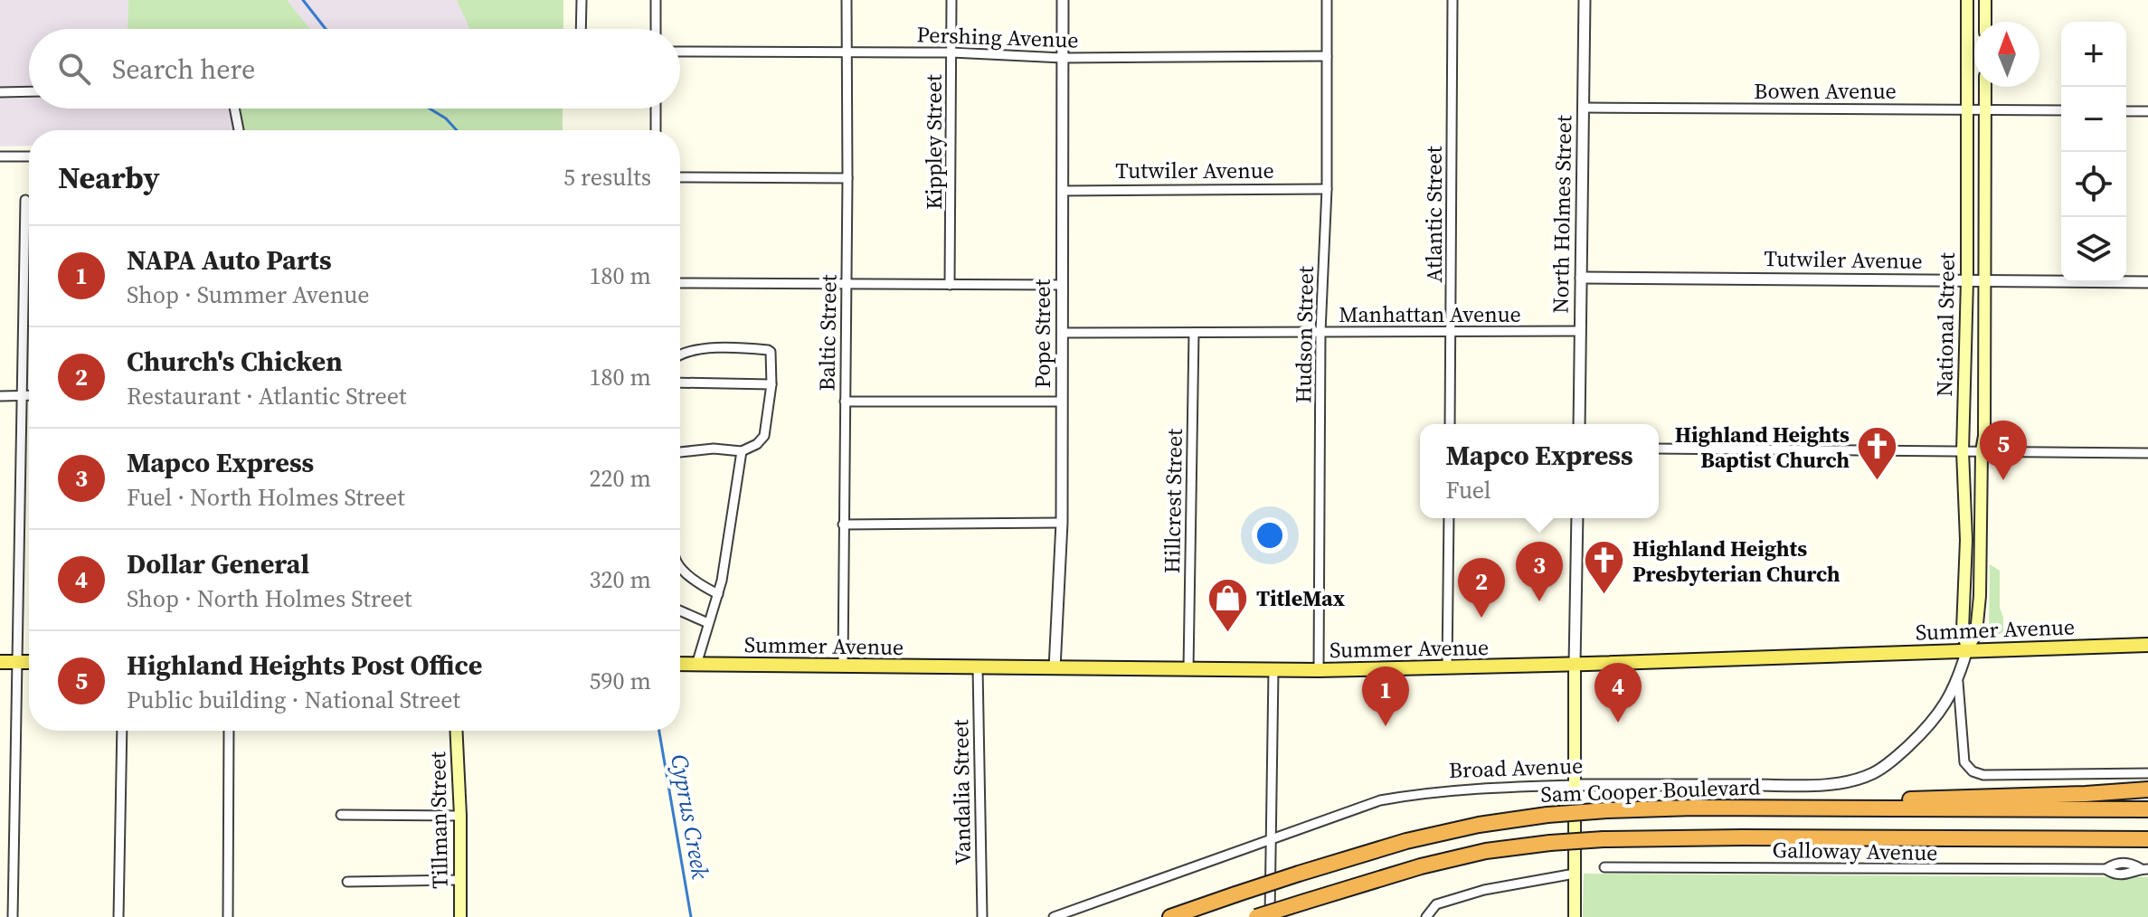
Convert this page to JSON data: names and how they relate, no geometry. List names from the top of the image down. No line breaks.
{"streets":{"highway":["Sam Cooper Boulevard"],"main road":["National Street","Summer Avenue","Tillman Street"],"street":["Pershing Avenue","Bowen Avenue","Kippley Street","Tutwiler Avenue","Atlantic Street","North Holmes Street","Manhattan Avenue","Baltic Street","Pope Street","Hudson Street","Hillcrest Street","Broad Avenue","Vandalia Street","Galloway Avenue"]},"crossings":[["Pershing Avenue","Kippley Street"],["Pershing Avenue","Baltic Street"],["Pershing Avenue","Pope Street"],["Pershing Avenue","Hudson Street"],["Bowen Avenue","North Holmes Street"],["Bowen Avenue","National Street"],["Tutwiler Avenue","North Holmes Street"],["Tutwiler Avenue","National Street"],["Tutwiler Avenue","Pope Street"],["Tutwiler Avenue","Hudson Street"],["Atlantic Street","Manhattan Avenue"],["North Holmes Street","Manhattan Avenue"],["Manhattan Avenue","Pope Street"],["Manhattan Avenue","Hudson Street"],["Manhattan Avenue","Hillcrest Street"],["National Street","Summer Avenue"],["National Street","Broad Avenue"],["Baltic Street","Summer Avenue"],["Pope Street","Summer Avenue"],["Hudson Street","Summer Avenue"],["Hillcrest Street","Summer Avenue"],["Summer Avenue","Vandalia Street"]],"water":["Cyprus Creek"],"places":{"church":["Highland Heights Baptist Church","Highland Heights Presbyterian Church"],"shop":["TitleMax"]},"north":"top","page":{"map_buttons":["+","−"],"search":"Search here","heading":["Nearby","5 results"],"list":[{"mark":"1","name":"NAPA Auto Parts","note":"Shop · Summer Avenue","value":"180 m"},{"mark":"2","name":"Church's Chicken","note":"Restaurant · Atlantic Street","value":"180 m"},{"mark":"3","name":"Mapco Express","note":"Fuel · North Holmes Street","value":"220 m"},{"mark":"4","name":"Dollar General","note":"Shop · North Holmes Street","value":"320 m"},{"mark":"5","name":"Highland Heights Post Office","note":"Public building · National Street","value":"590 m"}],"pins":["5","3","2","4","1"],"popup":["Mapco Express","Fuel"]}}
